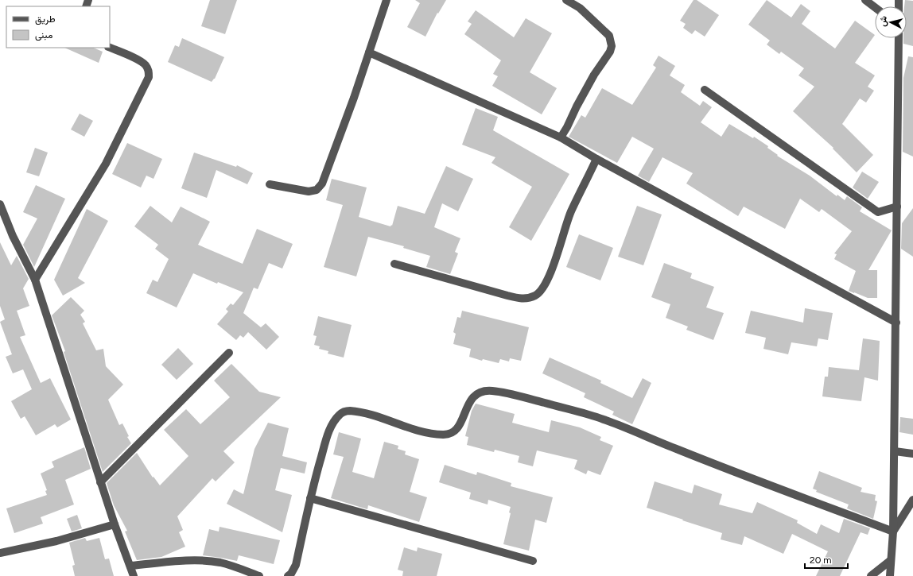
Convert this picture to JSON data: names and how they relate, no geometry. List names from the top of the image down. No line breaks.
{"legend":["طريق","مبنى"],"scale_bar":"20 m","north":"left"}
